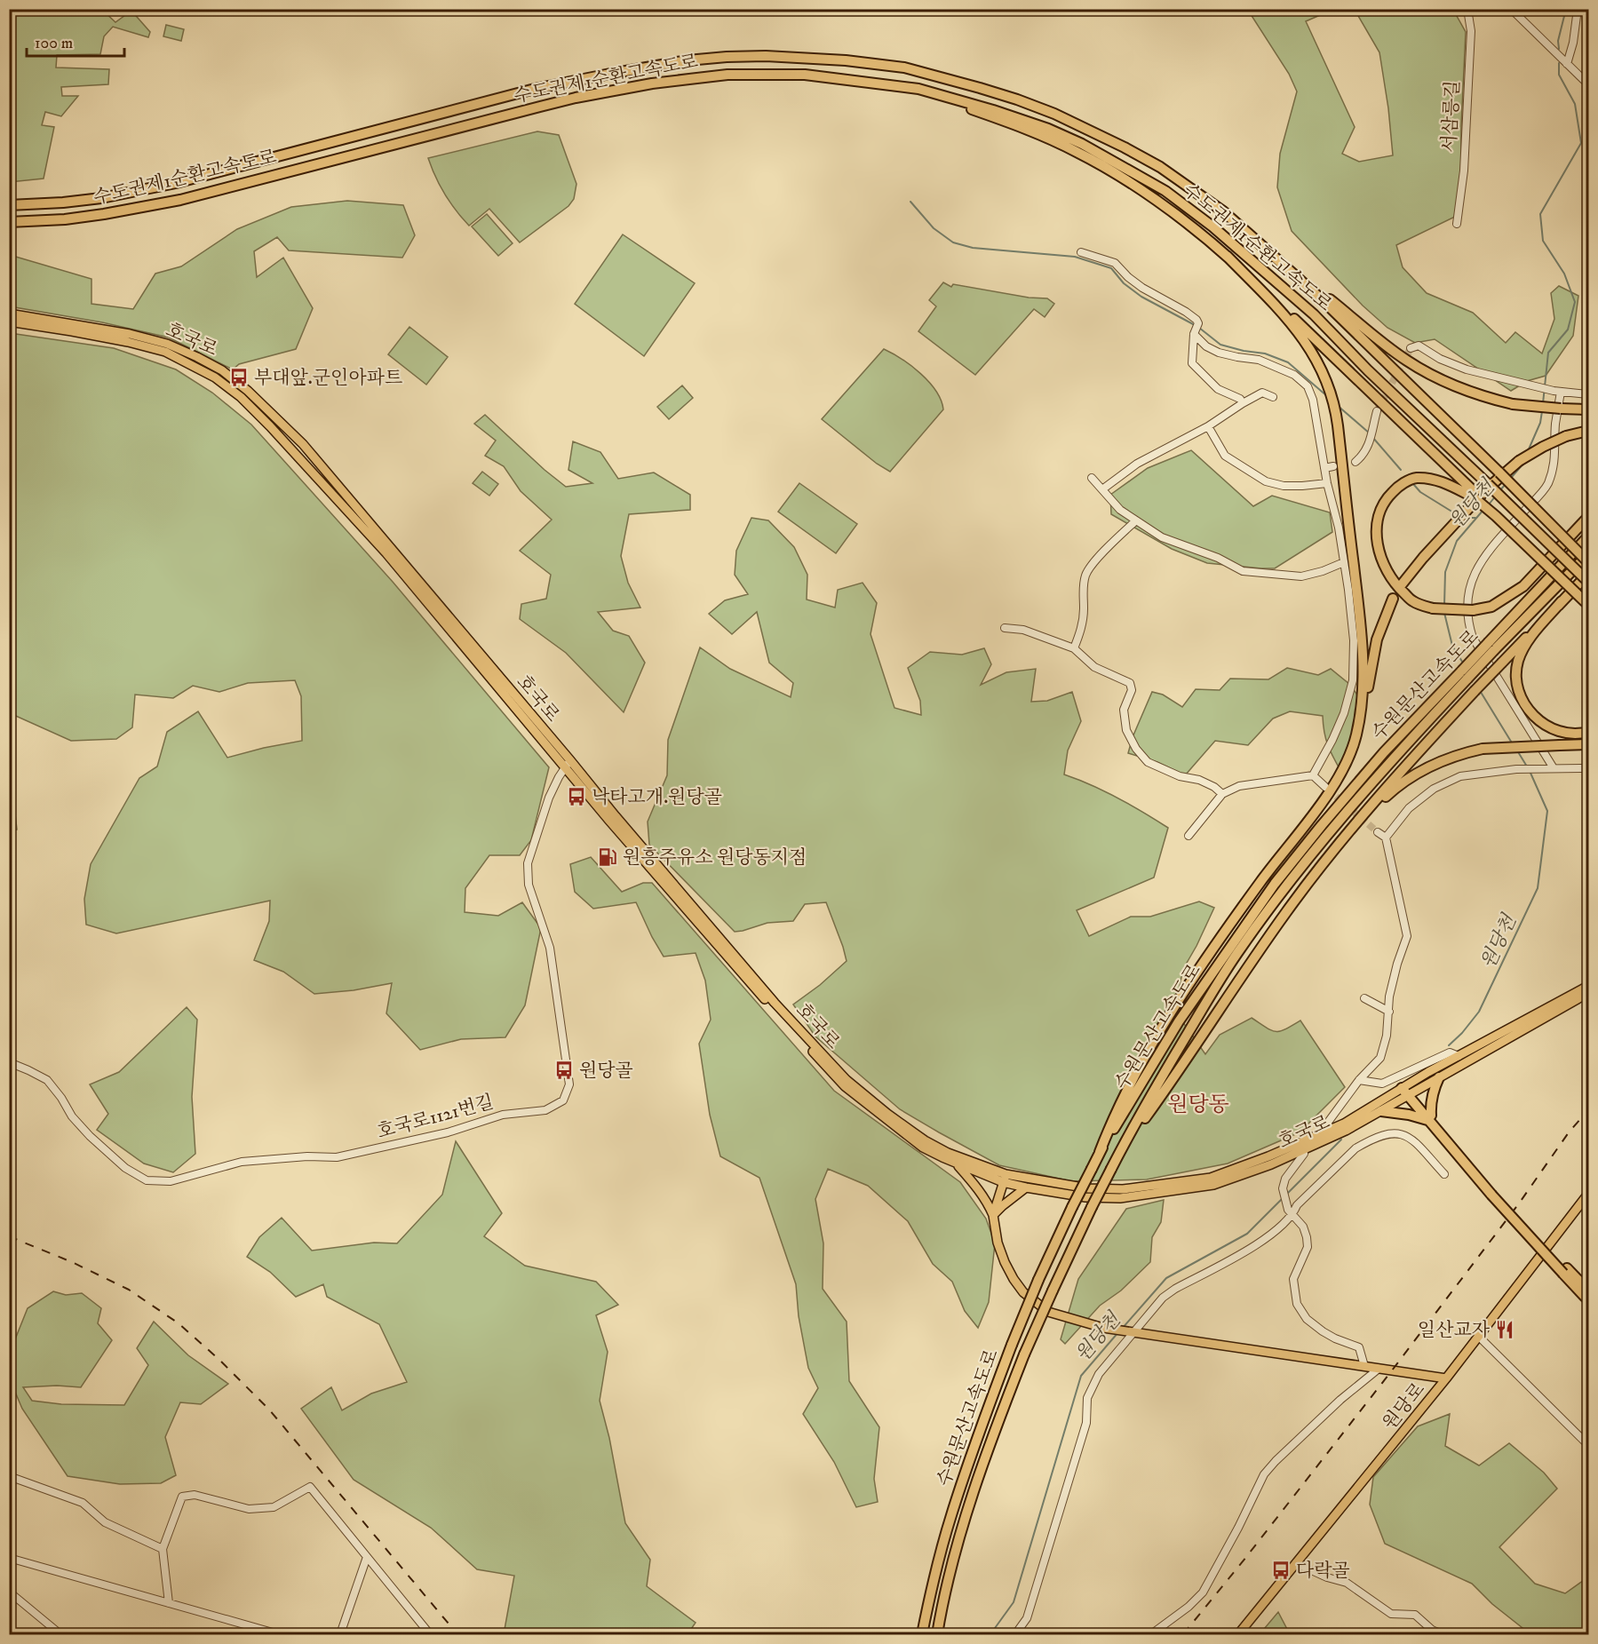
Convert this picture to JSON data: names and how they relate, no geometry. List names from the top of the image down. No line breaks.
{"streets":{"highway":["수도권제1순환고속도로","수원문산고속도로"],"main road":["호국로","원당로"],"street":["서삼릉길","호국로1121번길"]},"crossings":[["호국로","호국로1121번길"]],"districts":["원당동"],"water":["원당천"],"places":{"bus stop":["부대앞.군인아파트","낙타고개.원당골","원당골","다락골"],"fuel station":["원흥주유소 원당동지점"],"restaurant":["일산교자"]},"scale_bar":"100 m"}
